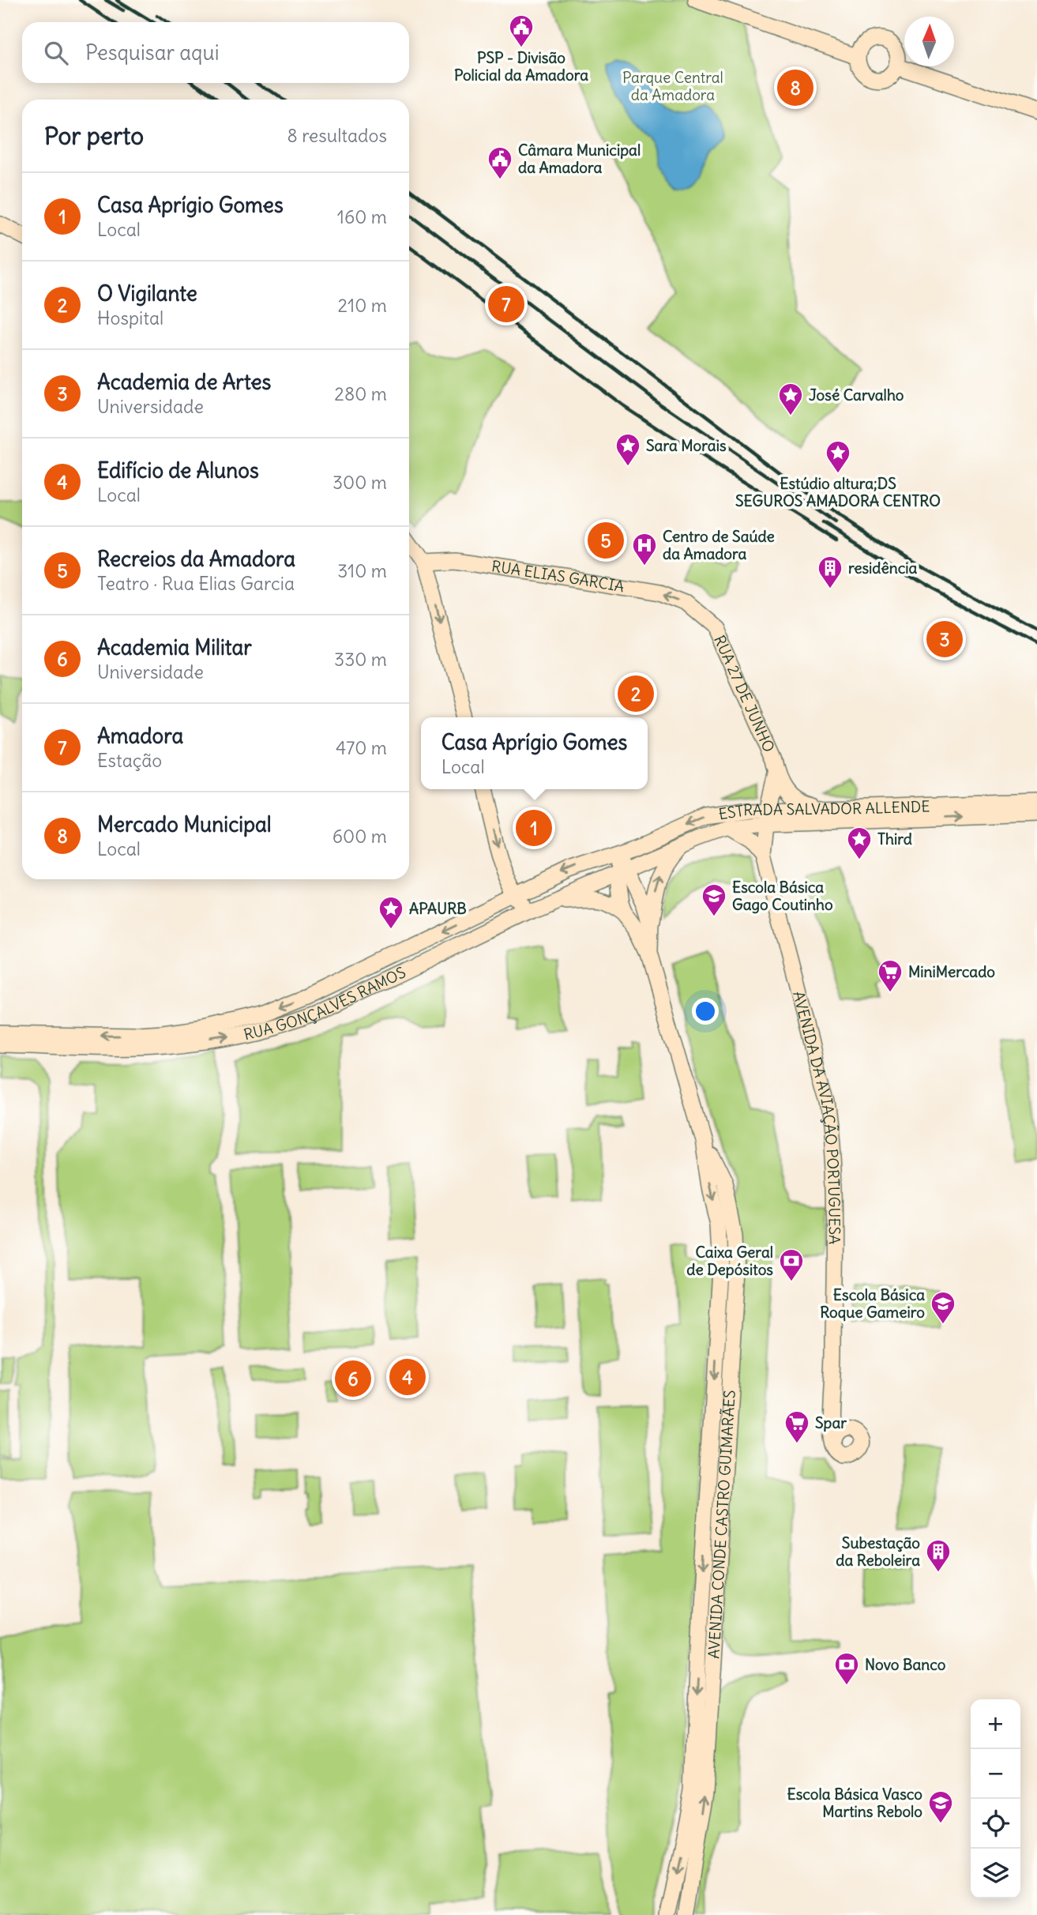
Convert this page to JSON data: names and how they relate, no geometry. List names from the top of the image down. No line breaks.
{"streets":{"main road":["RUA ELIAS GARCIA","RUA 27 DE JUNHO","ESTRADA SALVADOR ALLENDE","RUA GONÇALVES RAMOS","AVENIDA DA AVIAÇÃO PORTUGUESA","AVENIDA CONDE CASTRO GUIMARÃES"]},"crossings":[["RUA ELIAS GARCIA","RUA 27 DE JUNHO"],["RUA 27 DE JUNHO","ESTRADA SALVADOR ALLENDE"],["RUA 27 DE JUNHO","AVENIDA DA AVIAÇÃO PORTUGUESA"],["ESTRADA SALVADOR ALLENDE","RUA GONÇALVES RAMOS"],["ESTRADA SALVADOR ALLENDE","AVENIDA DA AVIAÇÃO PORTUGUESA"],["ESTRADA SALVADOR ALLENDE","AVENIDA CONDE CASTRO GUIMARÃES"],["RUA GONÇALVES RAMOS","AVENIDA CONDE CASTRO GUIMARÃES"]],"one_way":["RUA ELIAS GARCIA"],"parks":["Parque Central da Amadora"],"places":{"public building":["PSP - Divisão Policial da Amadora","Câmara Municipal da Amadora"],"place":["José Carvalho","Sara Morais","Estúdio altura;DS SEGUROS AMADORA CENTRO","Third","APAURB"],"hospital":["Centro de Saúde da Amadora"],"building":["residência","Subestação da Reboleira"],"school or university":["Escola Básica Gago Coutinho","Escola Básica Roque Gameiro","Escola Básica Vasco Martins Rebolo"],"supermarket":["MiniMercado","Spar"],"bank":["Caixa Geral de Depósitos","Novo Banco"]},"north":"top","page":{"search":"Pesquisar aqui","pins":["8","7","5","3","2","1","4","6"],"heading":["Por perto","8 resultados"],"list":[{"mark":"1","name":"Casa Aprígio Gomes","note":"Local","value":"160 m"},{"mark":"2","name":"O Vigilante","note":"Hospital","value":"210 m"},{"mark":"3","name":"Academia de Artes","note":"Universidade","value":"280 m"},{"mark":"4","name":"Edifício de Alunos","note":"Local","value":"300 m"},{"mark":"5","name":"Recreios da Amadora","note":"Teatro · Rua Elias Garcia","value":"310 m"},{"mark":"6","name":"Academia Militar","note":"Universidade","value":"330 m"},{"mark":"7","name":"Amadora","note":"Estação","value":"470 m"},{"mark":"8","name":"Mercado Municipal","note":"Local","value":"600 m"}],"popup":["Casa Aprígio Gomes","Local"],"map_buttons":["+","−"]}}
